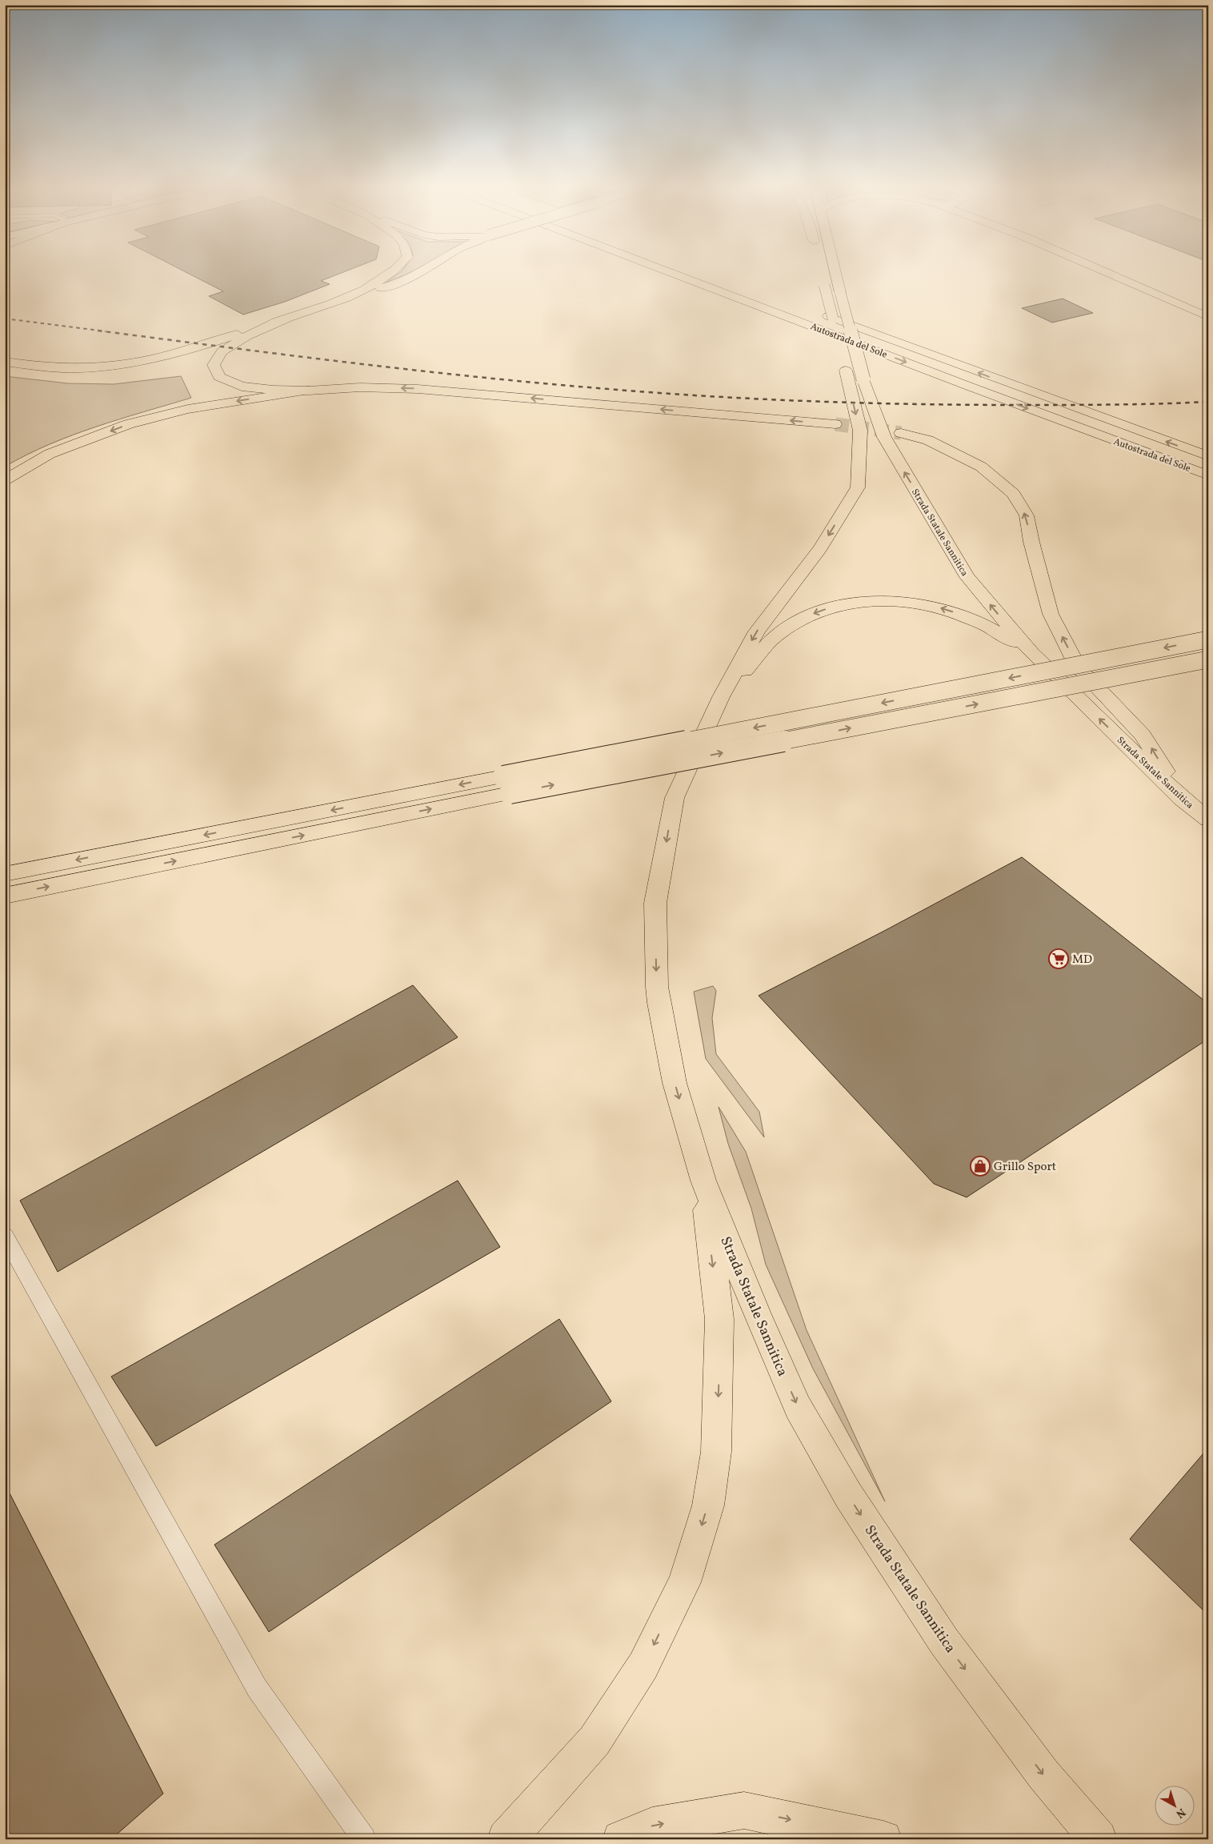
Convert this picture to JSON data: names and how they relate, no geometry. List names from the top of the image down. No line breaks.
{"streets":{"main road":["Autostrada del Sole","Strada Statale Sannitica"]},"places":{"supermarket":["MD"],"shop":["Grillo Sport"]},"north":"bottom right"}
